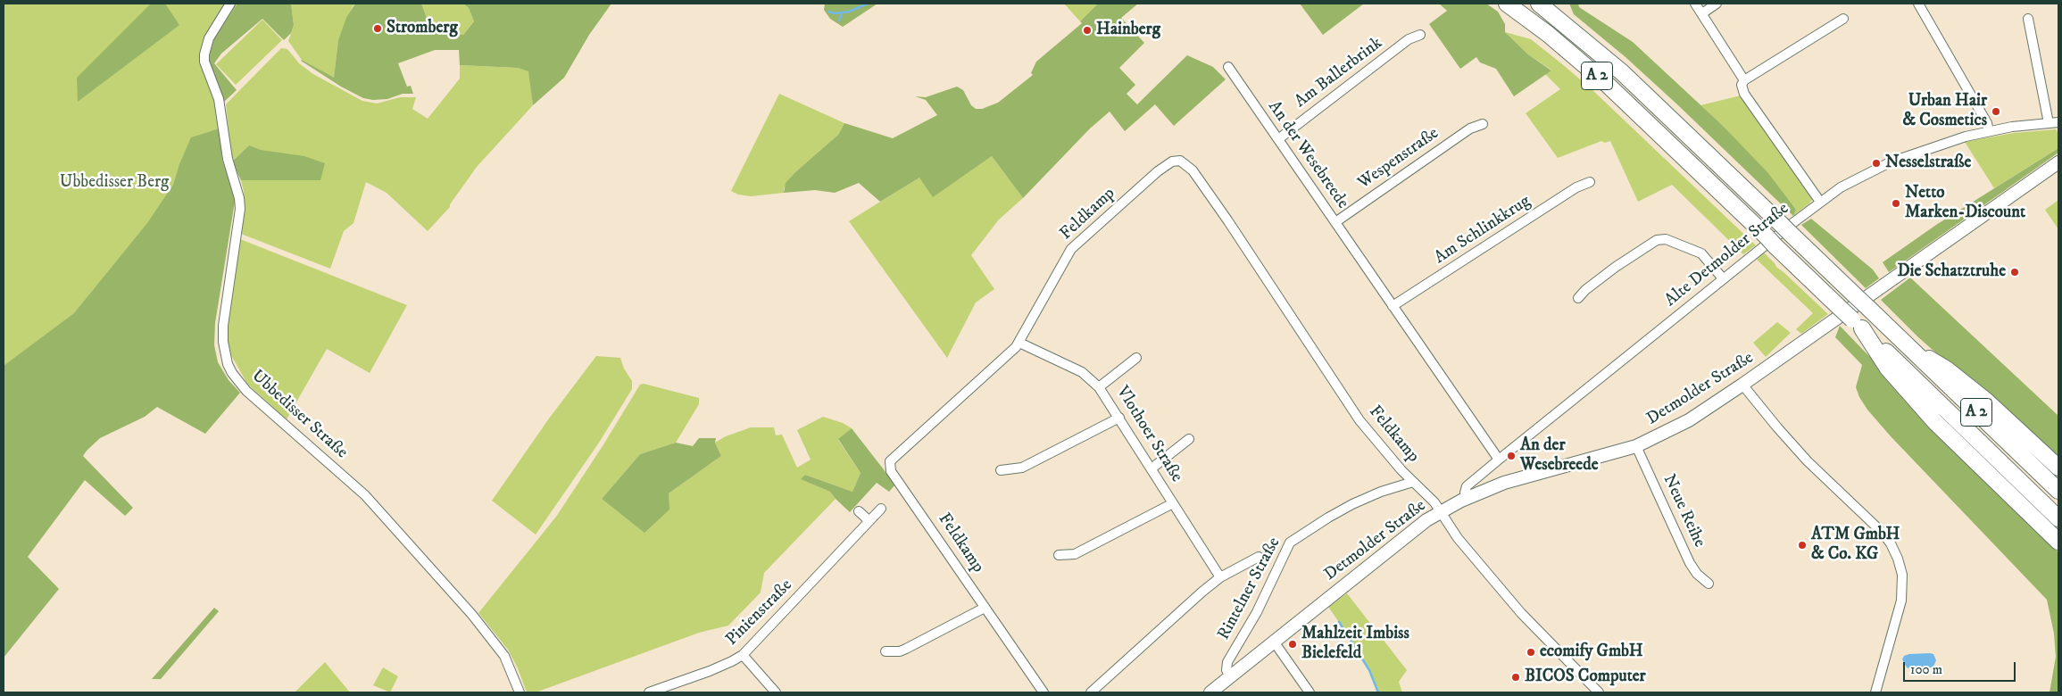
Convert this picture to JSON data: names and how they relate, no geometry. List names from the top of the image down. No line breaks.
{"streets":{"highway":["A 2"],"street":["Am Ballerbrink","An der Wesebreede","Wespenstraße","Feldkamp","Am Schlinkkrug","Alte Detmolder Straße","Detmolder Straße","Ubbedisser Straße","Vlothoer Straße","Neue Reihe","Rintelner Straße","Pinienstraße"]},"crossings":[["Am Ballerbrink","An der Wesebreede"],["An der Wesebreede","Wespenstraße"],["An der Wesebreede","Am Schlinkkrug"],["An der Wesebreede","Alte Detmolder Straße"],["Feldkamp","Detmolder Straße"],["Feldkamp","Vlothoer Straße"],["Feldkamp","Rintelner Straße"],["Alte Detmolder Straße","Detmolder Straße"],["Detmolder Straße","Neue Reihe"],["Detmolder Straße","Rintelner Straße"],["Vlothoer Straße","Rintelner Straße"]],"parks":["Ubbedisser Berg"],"places":["Stromberg","Hainberg","Urban Hair & Cosmetics","Nesselstraße","Netto Marken-Discount","Die Schatztruhe","An der Wesebreede","ATM GmbH & Co. KG","Mahlzeit Imbiss Bielefeld","ecomify GmbH","BICOS Computer"],"scale_bar":"100 m"}
